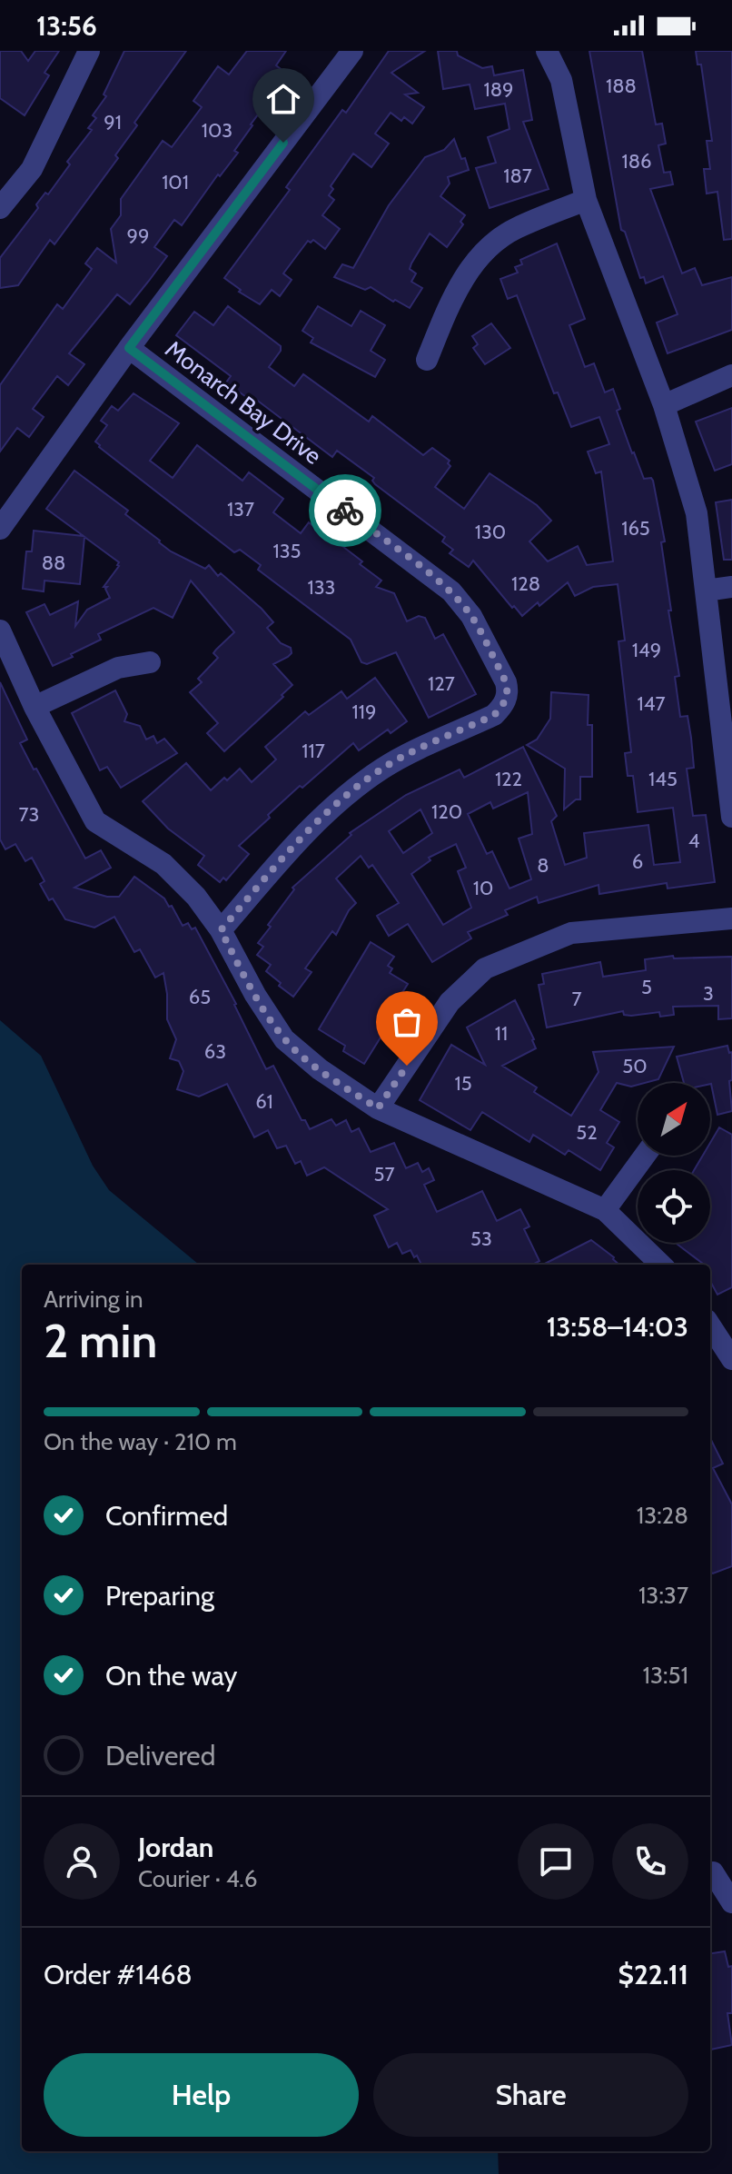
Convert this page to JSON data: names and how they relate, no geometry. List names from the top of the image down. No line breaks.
{"streets":{"street":["Monarch Bay Drive"]},"house_numbers":["188","189","91","103","186","187","101","99","137","165","130","135","88","128","133","149","127","147","119","117","122","145","120","73","4","6","8","10","5","3","65","7","11","63","50","15","61","52","57","53"],"north":"top right","page":{"status":"13:56","heading":["2 min","Arriving in","13:58–14:03"],"panel":["Jordan","Courier · 4.6","Order #1468","$22.11"],"bar":"On the way · 210 m","list":[["Confirmed","13:28"],["Preparing","13:37"],["On the way","13:51"],"Delivered"],"buttons":["Help","Share"]}}
